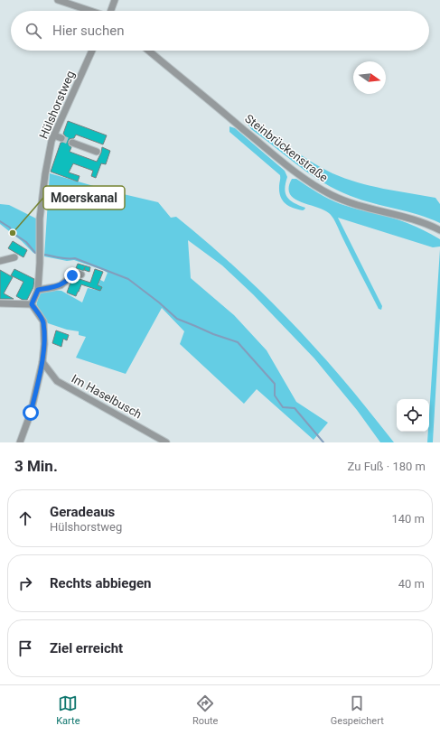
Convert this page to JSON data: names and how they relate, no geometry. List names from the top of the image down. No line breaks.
{"streets":{"street":["Hülshorstweg","Steinbrückenstraße","Im Haselbusch"]},"places":["Moerskanal"],"north":"right","page":{"search":"Hier suchen","heading":["3 Min.","Zu Fuß · 180 m"],"list":[["Geradeaus","Hülshorstweg","140 m"],["Rechts abbiegen","40 m"],"Ziel erreicht"],"nav":["Karte","Route","Gespeichert"]}}
